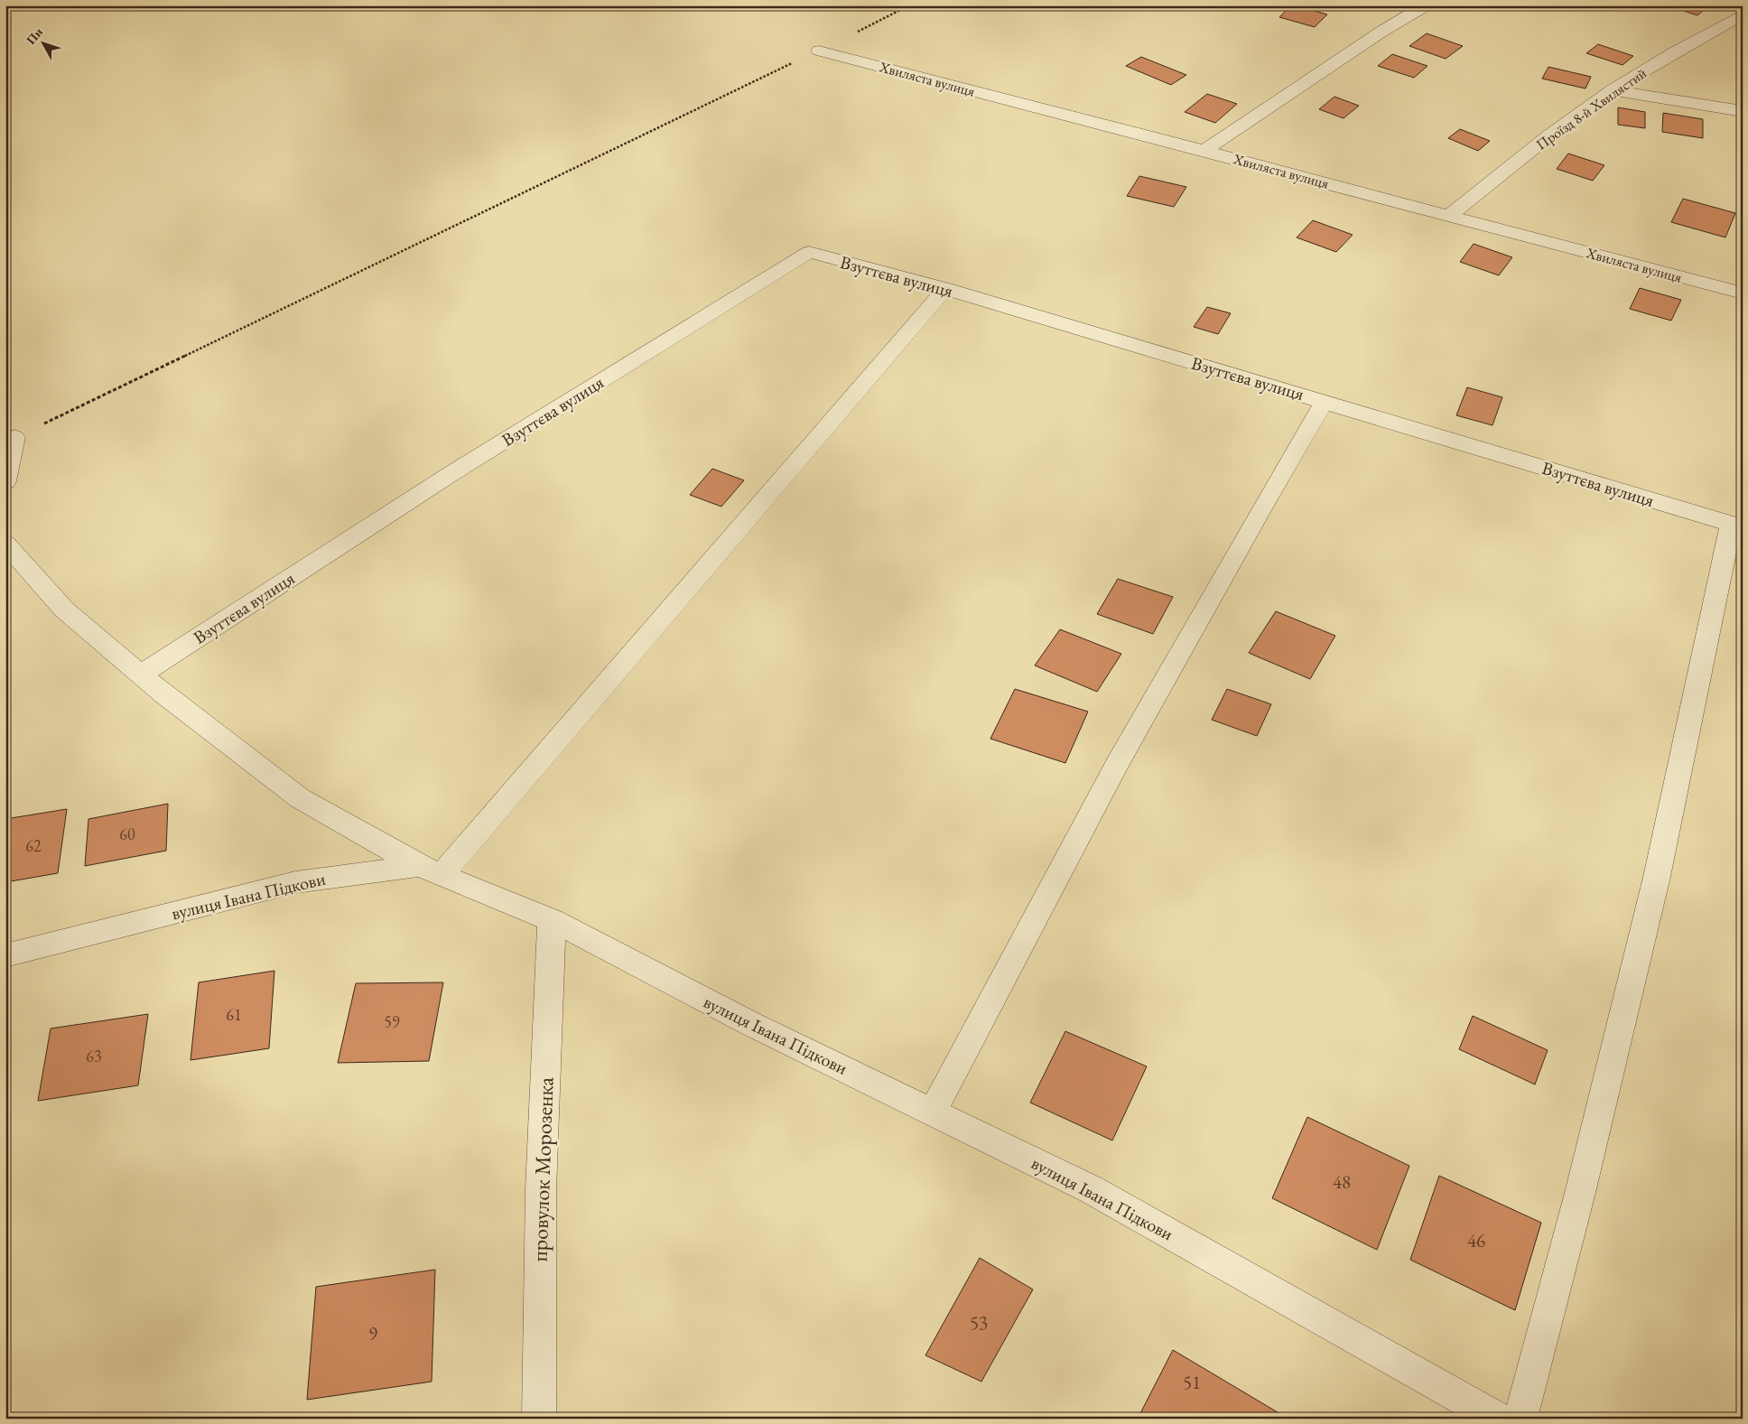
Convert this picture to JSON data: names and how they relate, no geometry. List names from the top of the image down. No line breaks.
{"streets":{"street":["Хвиляста вулиця","Проїзд 8-й Хвилястий","Взуттєва вулиця","вулиця Івана Підкови","провулок Морозенка"]},"crossings":[["Хвиляста вулиця","Проїзд 8-й Хвилястий"],["вулиця Івана Підкови","провулок Морозенка"]],"house_numbers":["60","62","61","59","63","48","46","53","9","51"],"north":"top left"}
